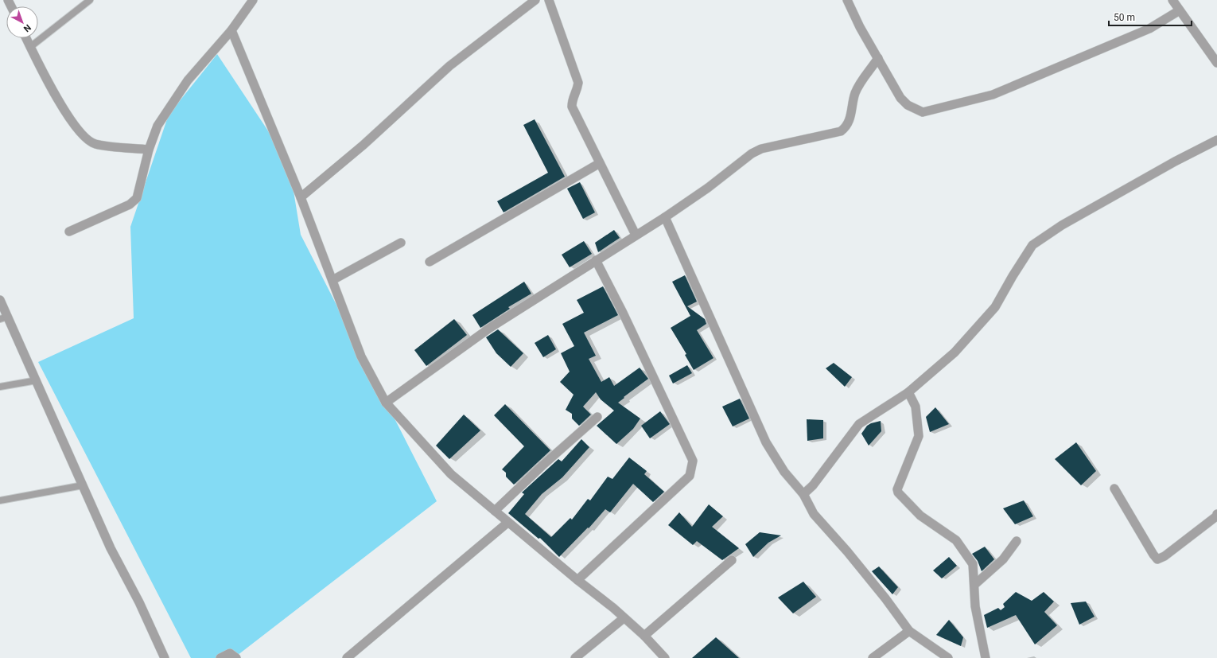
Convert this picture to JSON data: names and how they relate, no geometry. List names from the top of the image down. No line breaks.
{"scale_bar":"50 m","north":"bottom right"}
